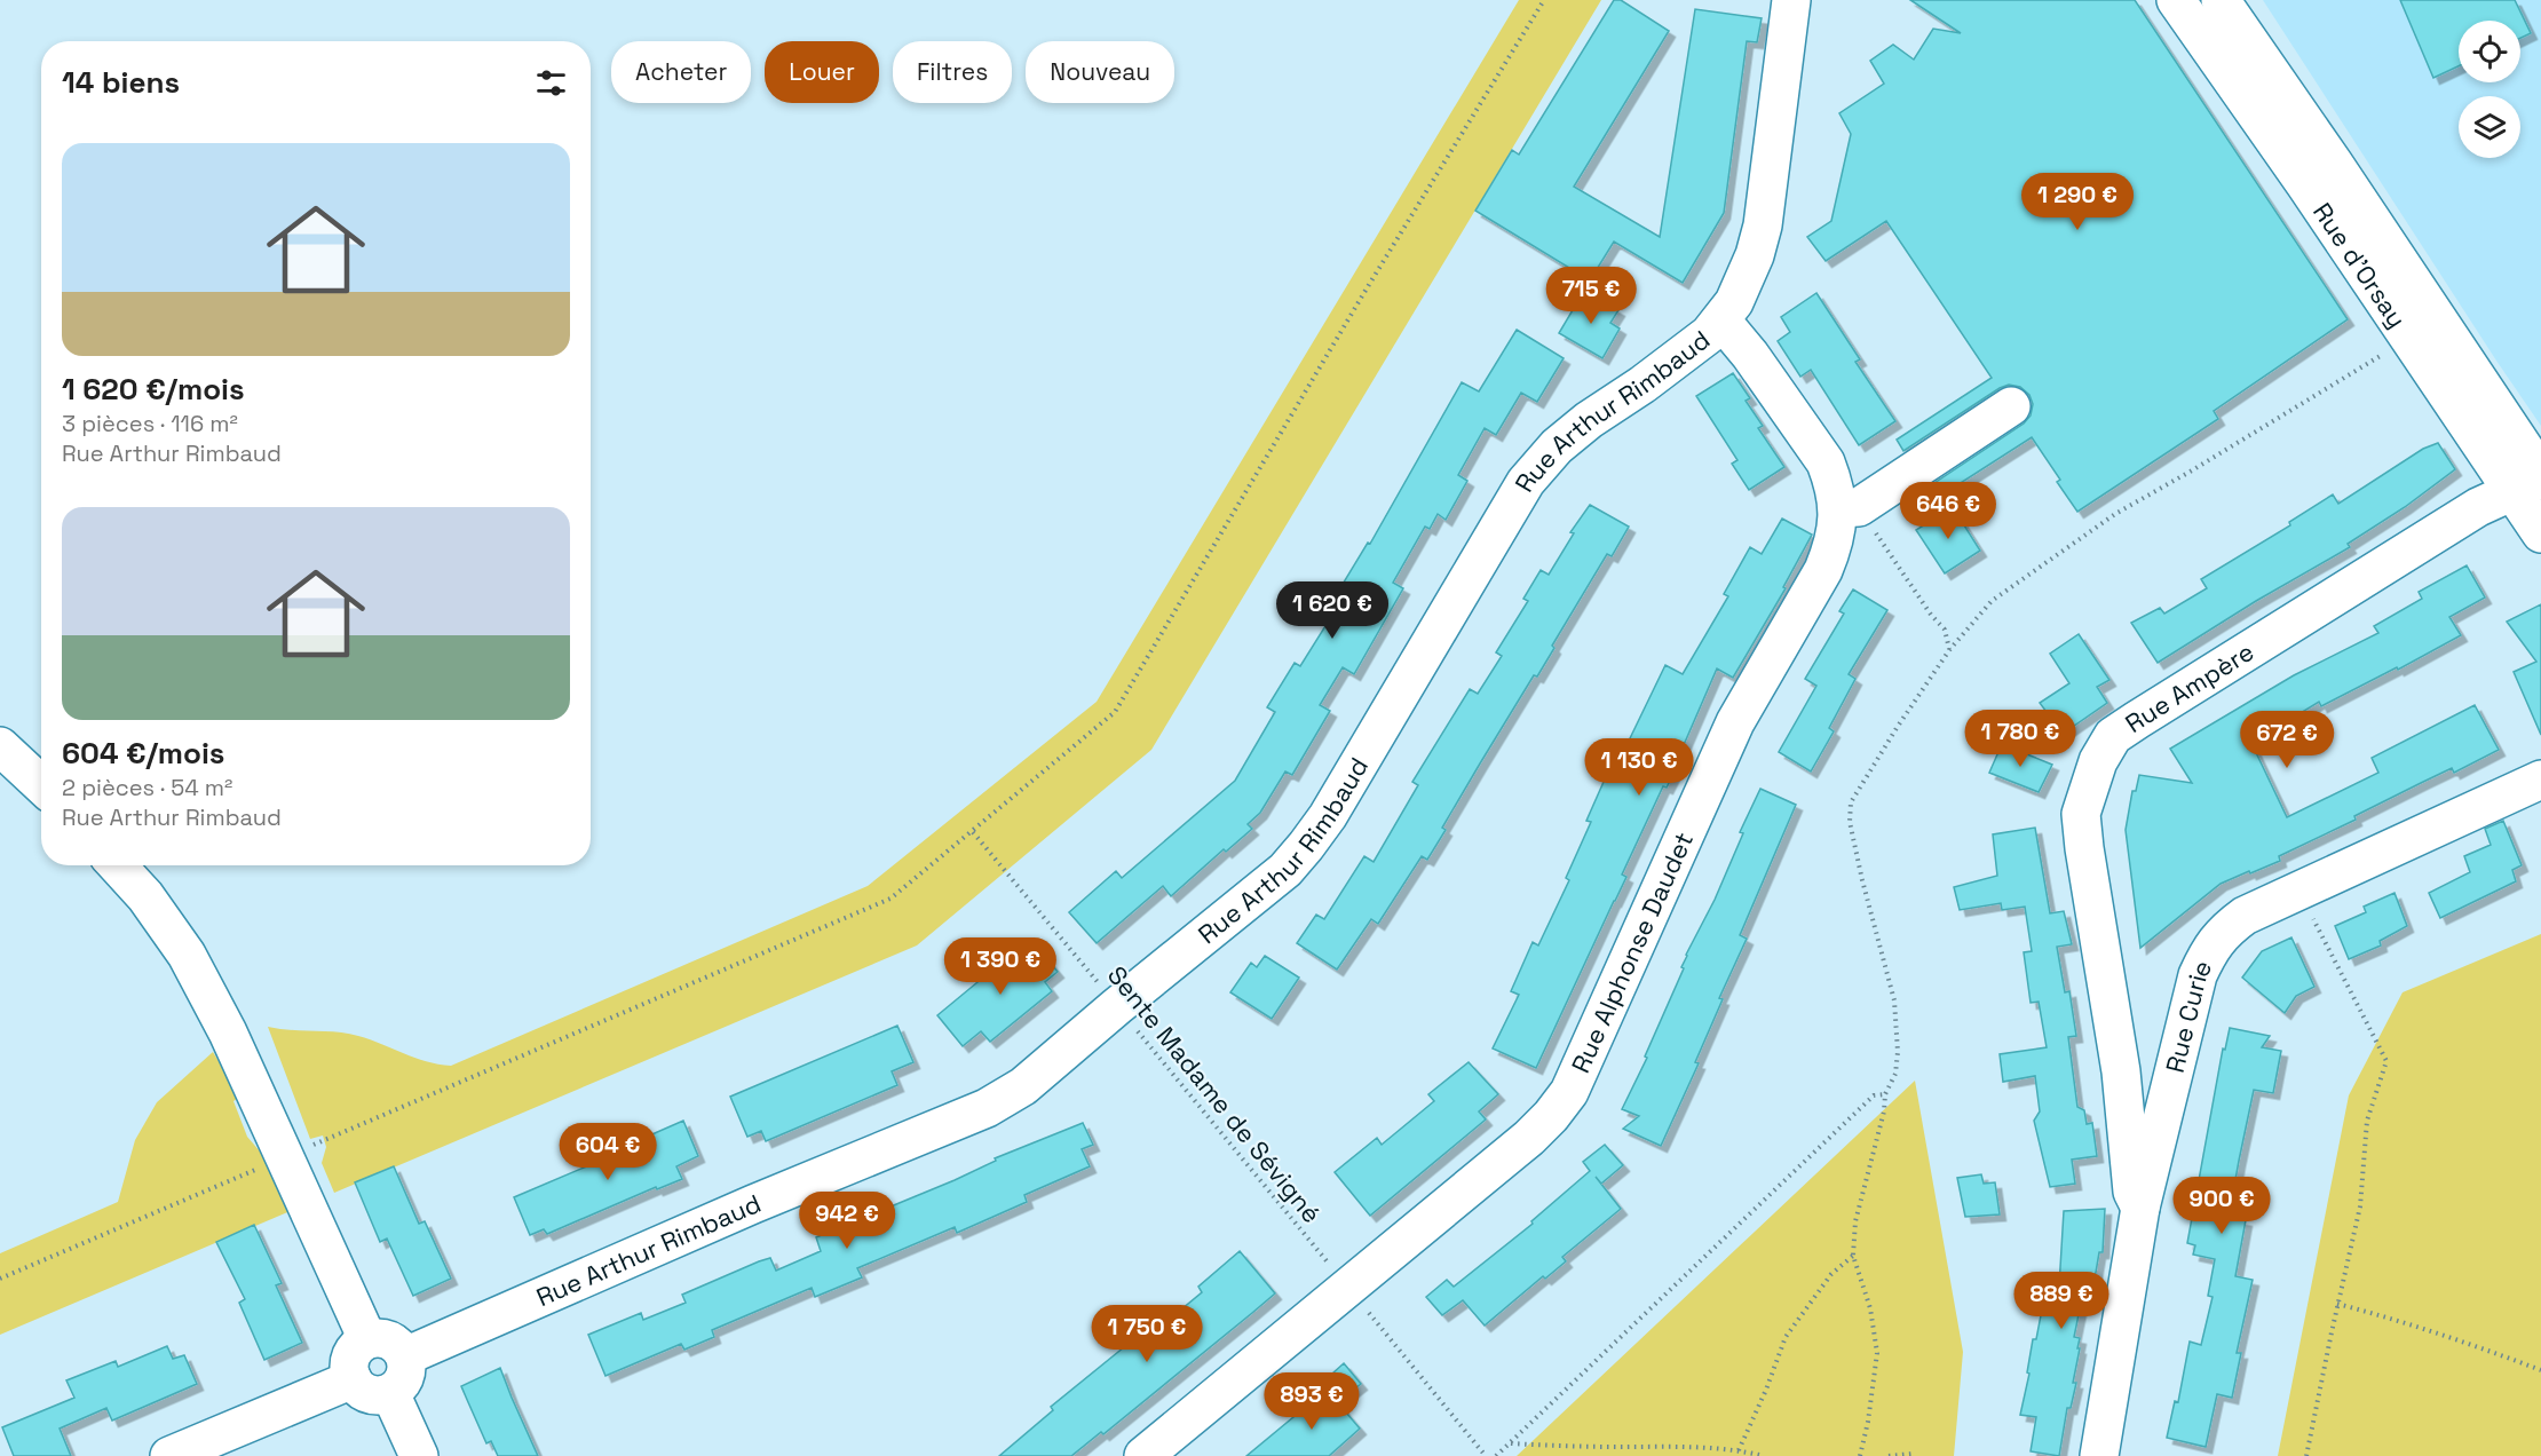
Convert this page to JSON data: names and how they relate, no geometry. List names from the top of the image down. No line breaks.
{"streets":{"street":["Rue d'Orsay","Rue Arthur Rimbaud","Rue Ampère","Rue Alphonse Daudet","Rue Curie"],"path":["Sente Madame de Sévigné"]},"crossings":[["Rue d'Orsay","Rue Ampère"],["Rue Arthur Rimbaud","Rue Alphonse Daudet"],["Rue Arthur Rimbaud","Sente Madame de Sévigné"],["Rue Ampère","Rue Curie"],["Rue Alphonse Daudet","Sente Madame de Sévigné"]],"page":{"chip":["Acheter","Louer","Filtres","Nouveau"],"heading":"14 biens","list":[{"name":"1 620 €/mois","note":"3 pièces · 116 m² · Rue Arthur Rimbaud"},{"name":"604 €/mois","note":"2 pièces · 54 m² · Rue Arthur Rimbaud"}],"price":["1 290 €","715 €","646 €","1 620 €","1 780 €","672 €","1 130 €","1 390 €","604 €","900 €","942 €","889 €","1 750 €","893 €"]}}
